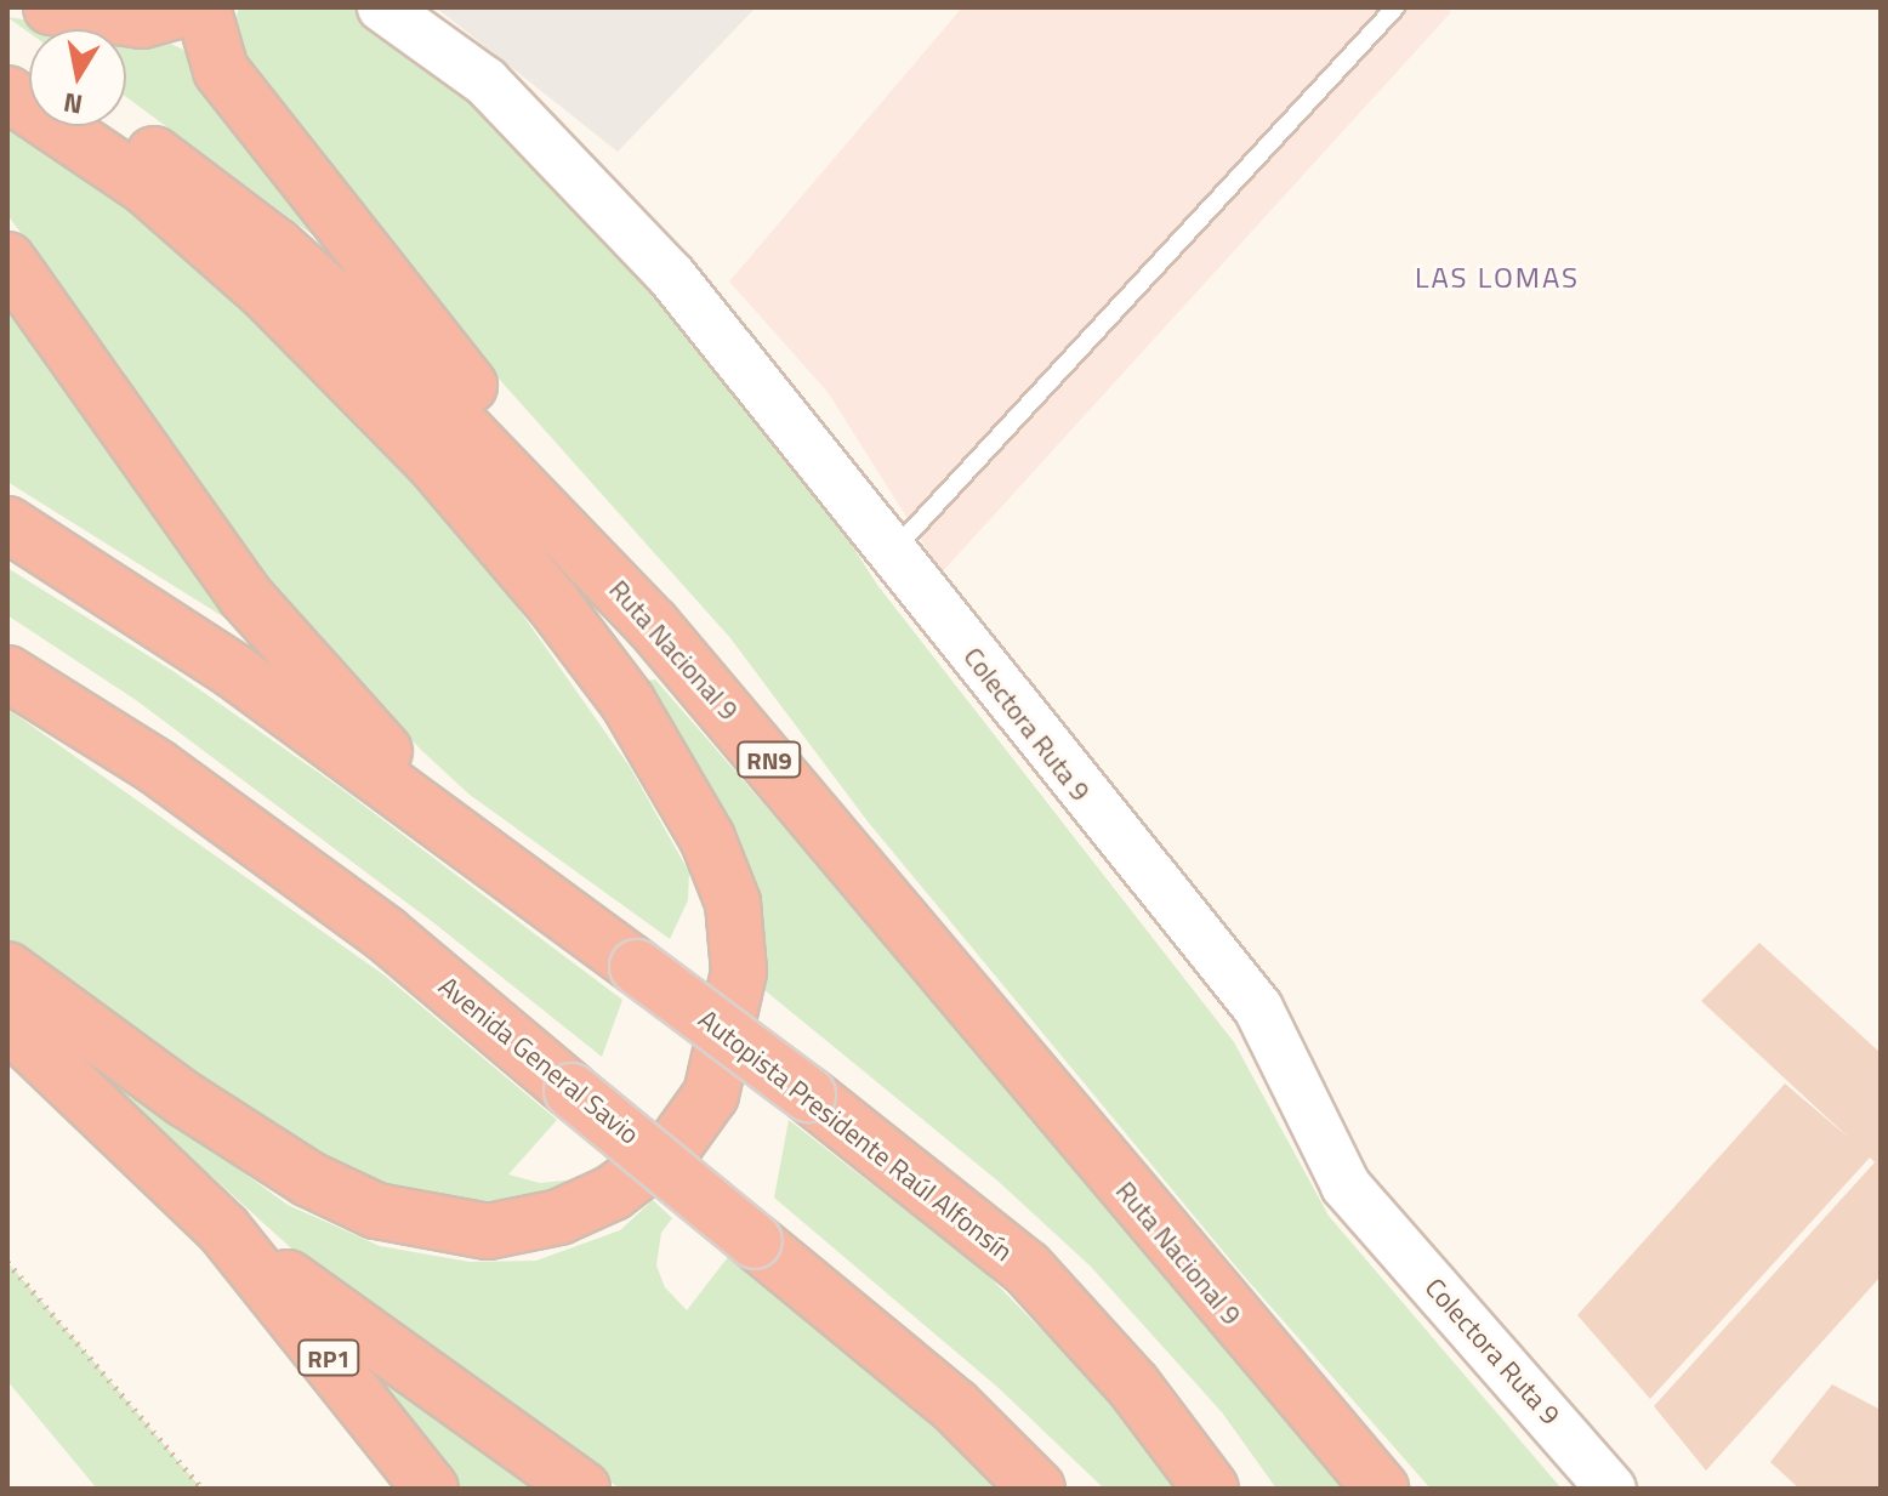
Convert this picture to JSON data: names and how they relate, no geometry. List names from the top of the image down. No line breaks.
{"streets":{"highway":["Ruta Nacional 9","RN9","Avenida General Savio","Autopista Presidente Raúl Alfonsín","RP1"],"street":["Colectora Ruta 9"]},"districts":["LAS LOMAS"],"north":"bottom"}
